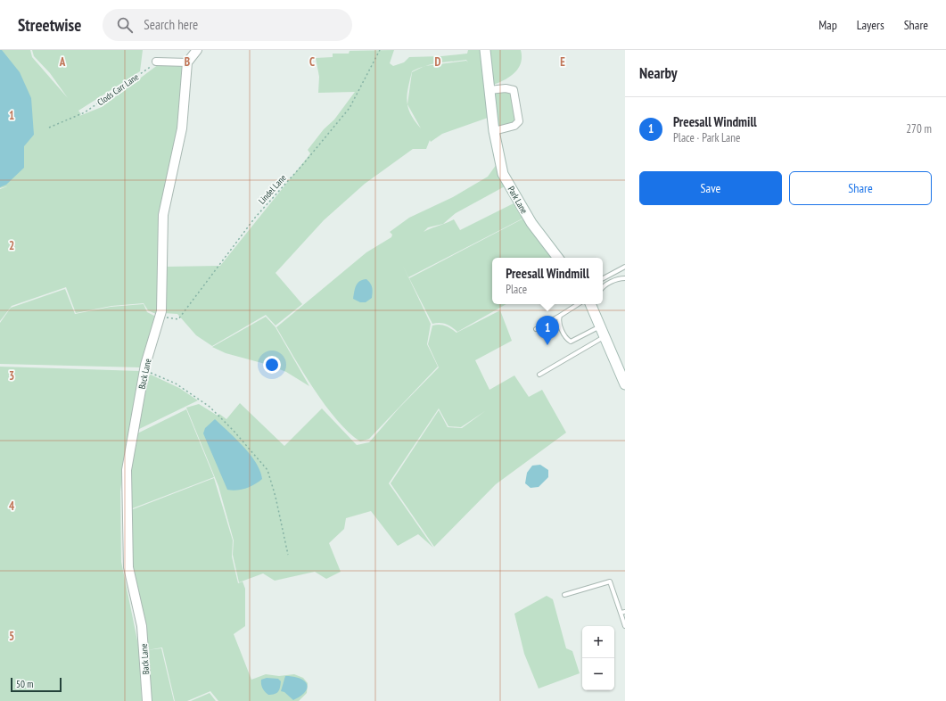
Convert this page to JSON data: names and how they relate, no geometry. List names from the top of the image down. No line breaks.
{"streets":{"main road":["Park Lane"],"street":["Back Lane"],"path":["Clods Carr Lane","Lindel Lane"]},"crossings":[["Lindel Lane","Back Lane"]],"scale_bar":"50 m","page":{"header":"Streetwise","search":"Search here","nav":["Map","Layers","Share"],"heading":"Nearby","list":[{"mark":"1","name":"Preesall Windmill","note":"Place · Park Lane","value":"270 m"}],"buttons":["Save","Share"],"popup":["Preesall Windmill","Place"],"pins":"1","map_buttons":["+","−"],"scale":"50 m"},"grid":{"columns":["A","B","C","D","E"],"rows":["1","2","3","4","5"]}}
